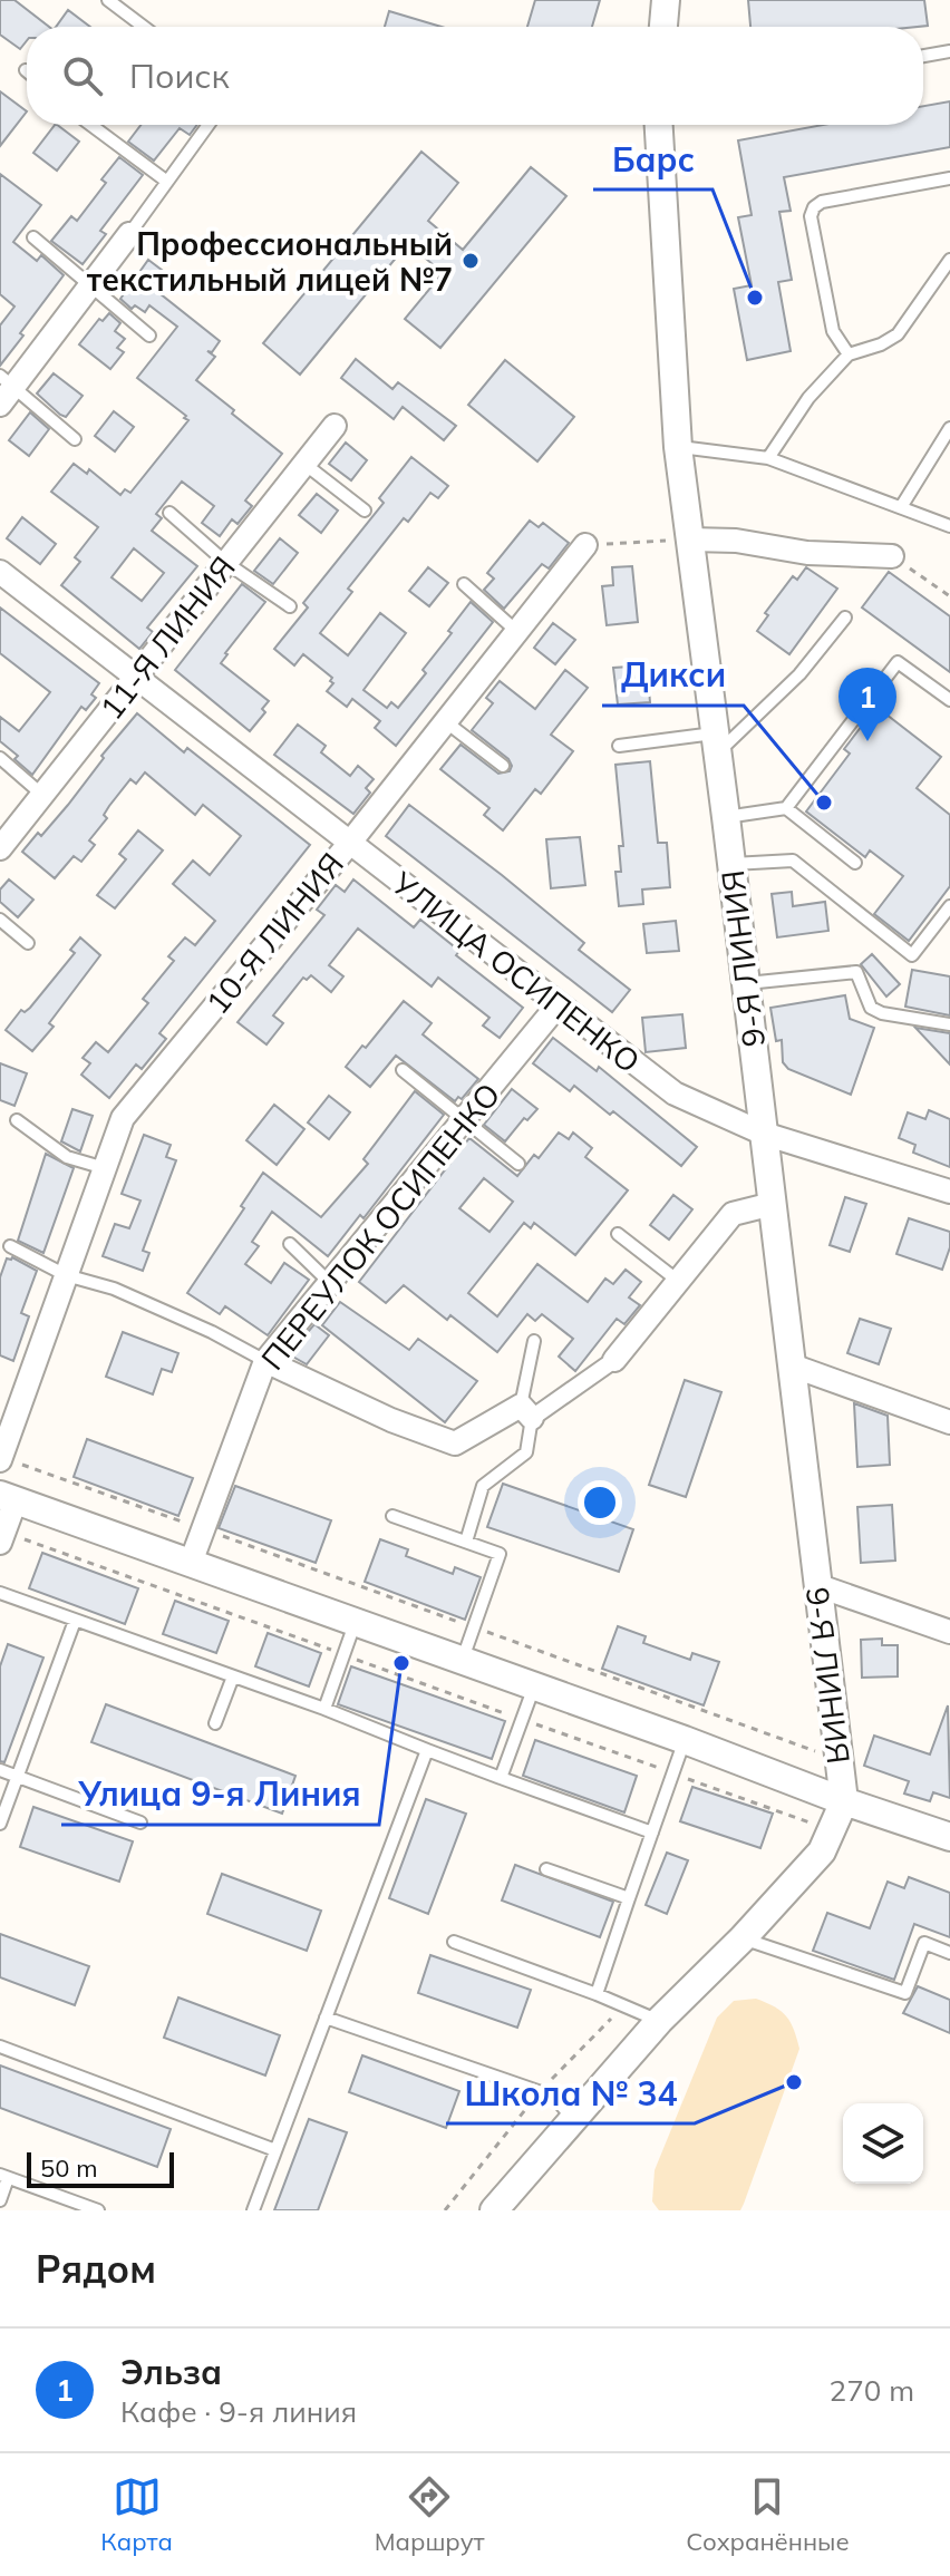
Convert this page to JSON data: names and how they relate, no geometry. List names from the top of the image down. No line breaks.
{"streets":{"street":["11-Я ЛИНИЯ","10-Я ЛИНИЯ","9-Я ЛИНИЯ","УЛИЦА ОСИПЕНКО","ПЕРЕУЛОК ОСИПЕНКО"]},"crossings":[["11-Я ЛИНИЯ","УЛИЦА ОСИПЕНКО"],["10-Я ЛИНИЯ","УЛИЦА ОСИПЕНКО"],["9-Я ЛИНИЯ","УЛИЦА ОСИПЕНКО"],["УЛИЦА ОСИПЕНКО","ПЕРЕУЛОК ОСИПЕНКО"]],"places":["Профессиональный текстильный лицей №7","Барс","Дикси","Улица 9-я Линия","Школа № 34"],"scale_bar":"50 m","page":{"search":"Поиск","pins":"1","scale":"50 m","heading":"Рядом","list":[{"mark":"1","name":"Эльза","note":"Кафе · 9-я линия","value":"270 m"}],"nav":["Карта","Маршрут","Сохранённые"]}}
